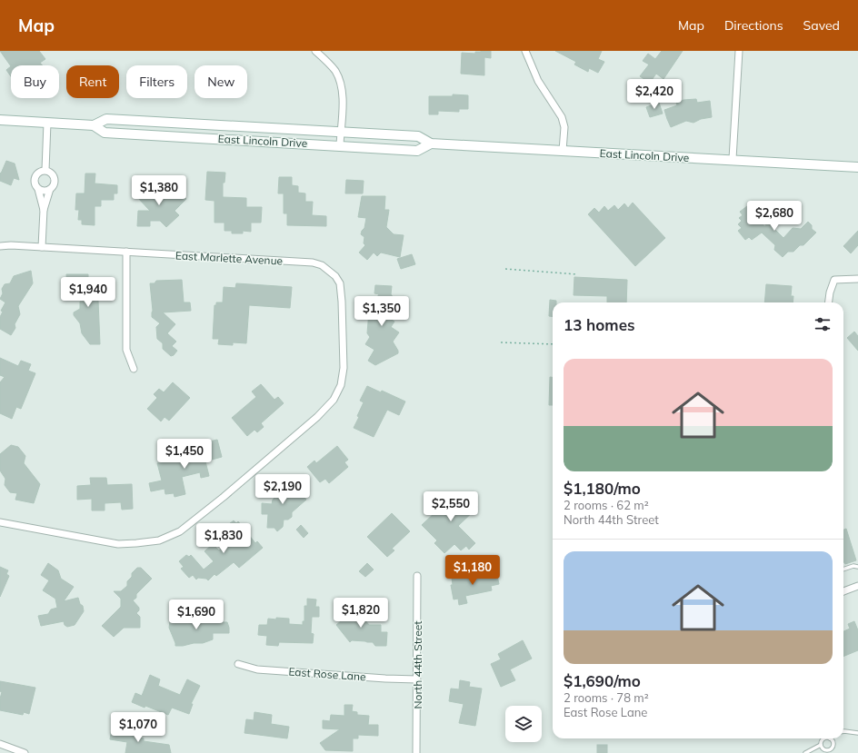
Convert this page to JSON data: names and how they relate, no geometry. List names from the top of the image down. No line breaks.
{"streets":{"main road":["East Lincoln Drive"],"street":["East Marlette Avenue","North 44th Street","East Rose Lane"]},"crossings":[["North 44th Street","East Rose Lane"]],"page":{"header":"Map","nav":["Map","Directions","Saved"],"chip":["Buy","Rent","Filters","New"],"price":["$2,420","$1,380","$2,680","$1,940","$1,350","$1,450","$2,190","$2,550","$1,830","$1,180","$1,820","$1,690","$1,070"],"heading":"13 homes","list":[{"name":"$1,180/mo","note":"2 rooms · 62 m² · North 44th Street"},{"name":"$1,690/mo","note":"2 rooms · 78 m² · East Rose Lane"}]}}
